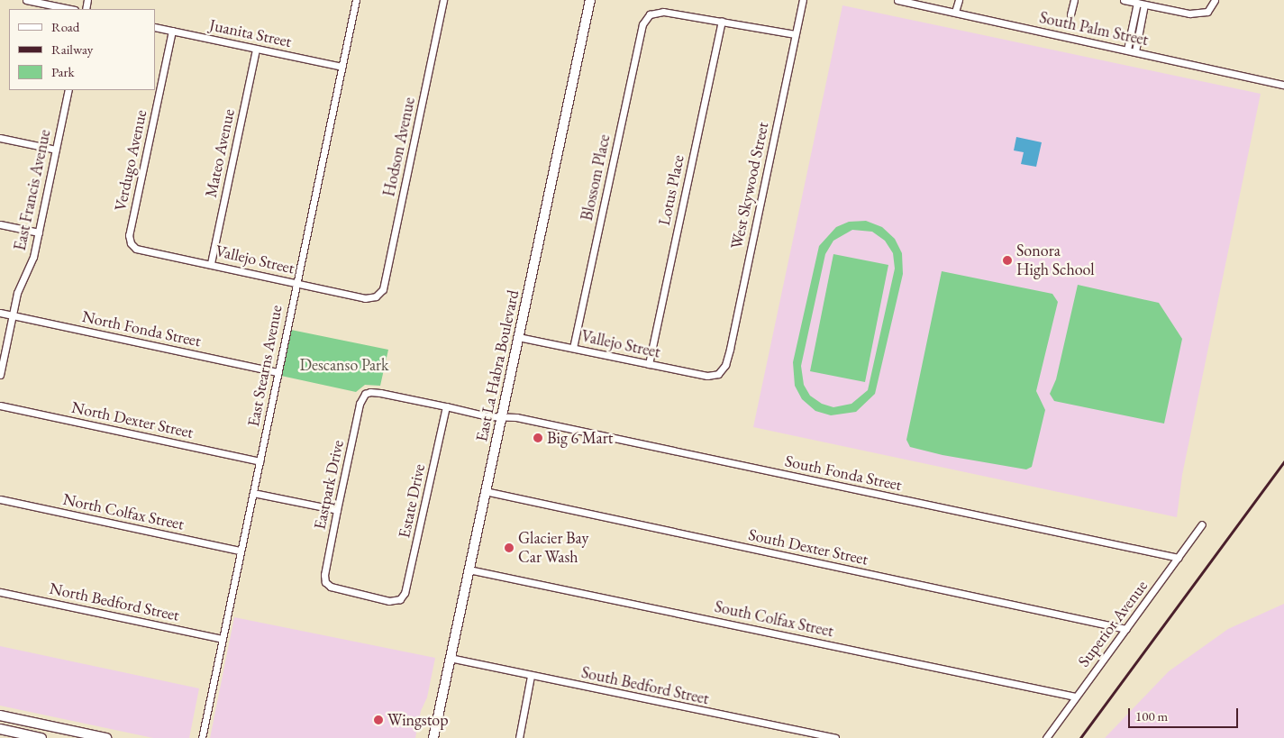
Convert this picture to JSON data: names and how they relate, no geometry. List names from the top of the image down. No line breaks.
{"streets":{"main road":["East La Habra Boulevard"],"street":["South Palm Street","Juanita Street","Hodson Avenue","Mateo Avenue","Verdugo Avenue","Blossom Place","West Skywood Street","East Francis Avenue","Lotus Place","Vallejo Street","North Fonda Street","East Stearns Avenue","North Dexter Street","South Fonda Street","Eastpark Drive","Estate Drive","North Colfax Street","South Dexter Street","North Bedford Street","South Colfax Street","Superior Avenue","South Bedford Street"]},"crossings":[["Juanita Street","Mateo Avenue"],["Juanita Street","Verdugo Avenue"],["Juanita Street","East Stearns Avenue"],["Hodson Avenue","Vallejo Street"],["Mateo Avenue","Vallejo Street"],["Verdugo Avenue","Vallejo Street"],["Blossom Place","Lotus Place"],["Blossom Place","Vallejo Street"],["West Skywood Street","Vallejo Street"],["East Francis Avenue","North Fonda Street"],["Lotus Place","Vallejo Street"],["Vallejo Street","East Stearns Avenue"],["Vallejo Street","East La Habra Boulevard"],["North Fonda Street","East Stearns Avenue"],["East Stearns Avenue","North Dexter Street"],["East Stearns Avenue","North Colfax Street"],["East Stearns Avenue","North Bedford Street"],["East La Habra Boulevard","South Fonda Street"],["East La Habra Boulevard","South Dexter Street"],["East La Habra Boulevard","South Colfax Street"],["East La Habra Boulevard","South Bedford Street"],["South Fonda Street","Superior Avenue"],["Eastpark Drive","Estate Drive"],["South Dexter Street","Superior Avenue"],["South Colfax Street","Superior Avenue"]],"parks":["Descanso Park"],"places":["Sonora High School","Big 6 Mart","Glacier Bay Car Wash","Wingstop"],"legend":["Road","Railway","Park"],"scale_bar":"100 m"}
